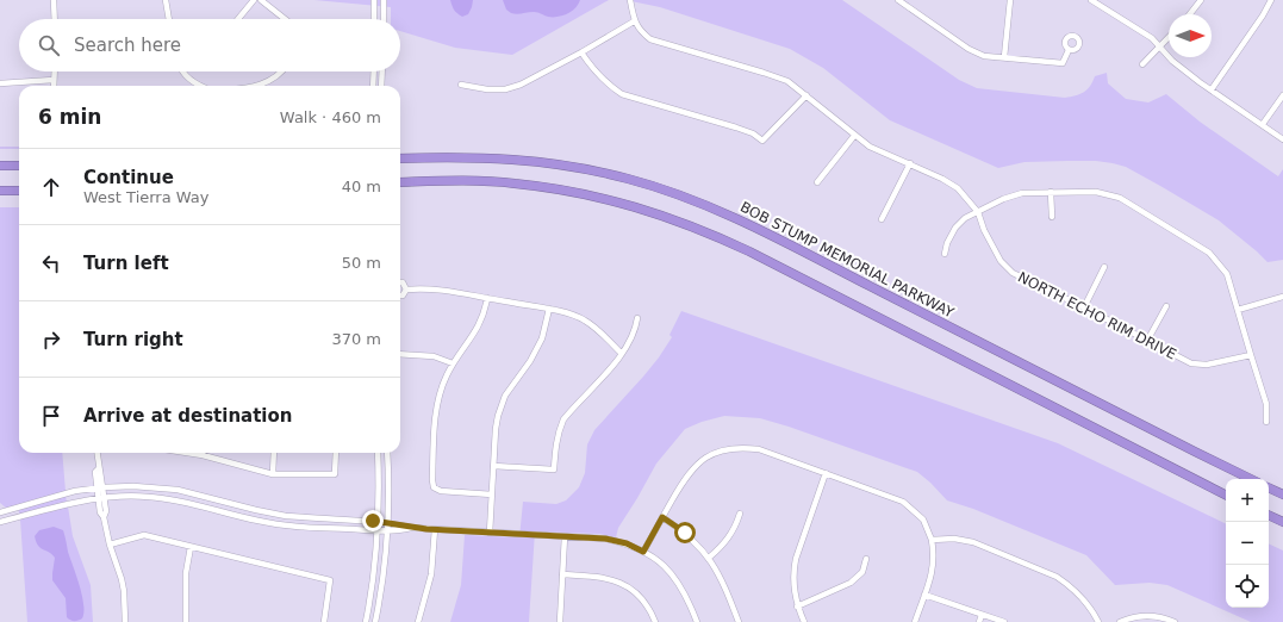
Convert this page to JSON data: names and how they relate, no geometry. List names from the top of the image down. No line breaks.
{"streets":{"highway":["BOB STUMP MEMORIAL PARKWAY"],"street":["NORTH ECHO RIM DRIVE"]},"north":"right","page":{"search":"Search here","heading":["6 min","Walk · 460 m"],"list":[["Continue","West Tierra Way","40 m"],["Turn left","50 m"],["Turn right","370 m"],"Arrive at destination"],"map_buttons":["+","−"]}}
